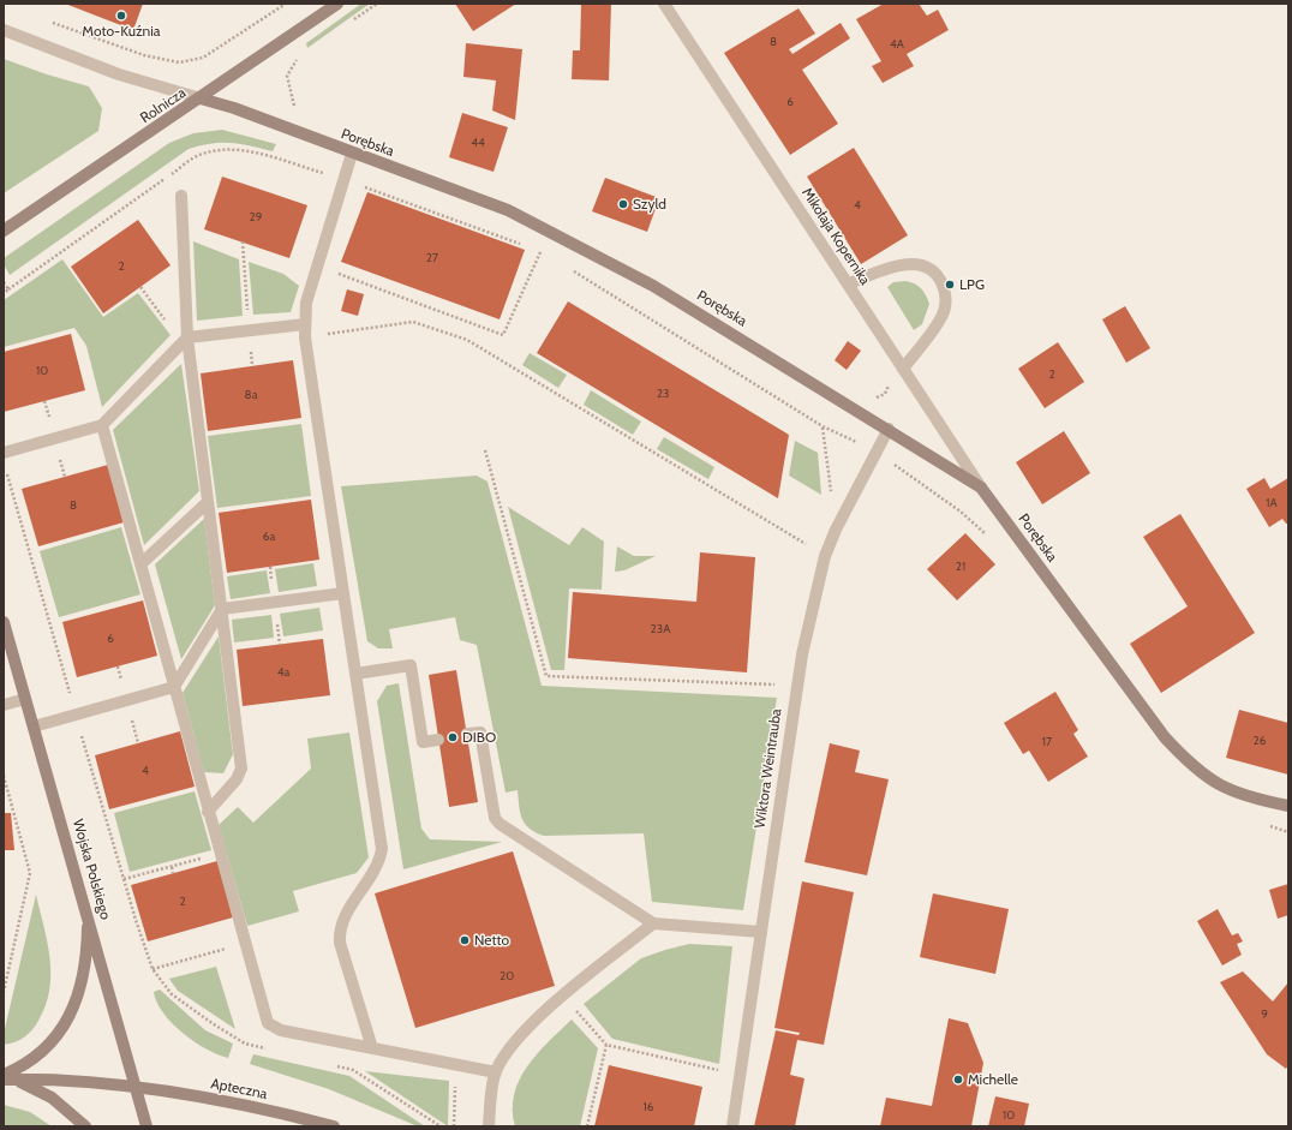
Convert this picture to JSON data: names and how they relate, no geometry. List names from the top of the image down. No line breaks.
{"streets":{"street":["Rolnicza","Porębska","Mikołaja Kopernika","Wiktora Weintrauba","Wojska Polskiego","Apteczna"]},"crossings":[["Rolnicza","Porębska"],["Porębska","Mikołaja Kopernika"],["Porębska","Wiktora Weintrauba"],["Wojska Polskiego","Apteczna"]],"places":["Moto-Kuźnia","Szyld","LPG","DIBO","Netto","Michelle"],"house_numbers":["8","4A","6","44","4","29","27","2","10","2","23","8a","1A","8","6a","21","23A","6","4a","26","17","4","2","20","9","16","10"]}
